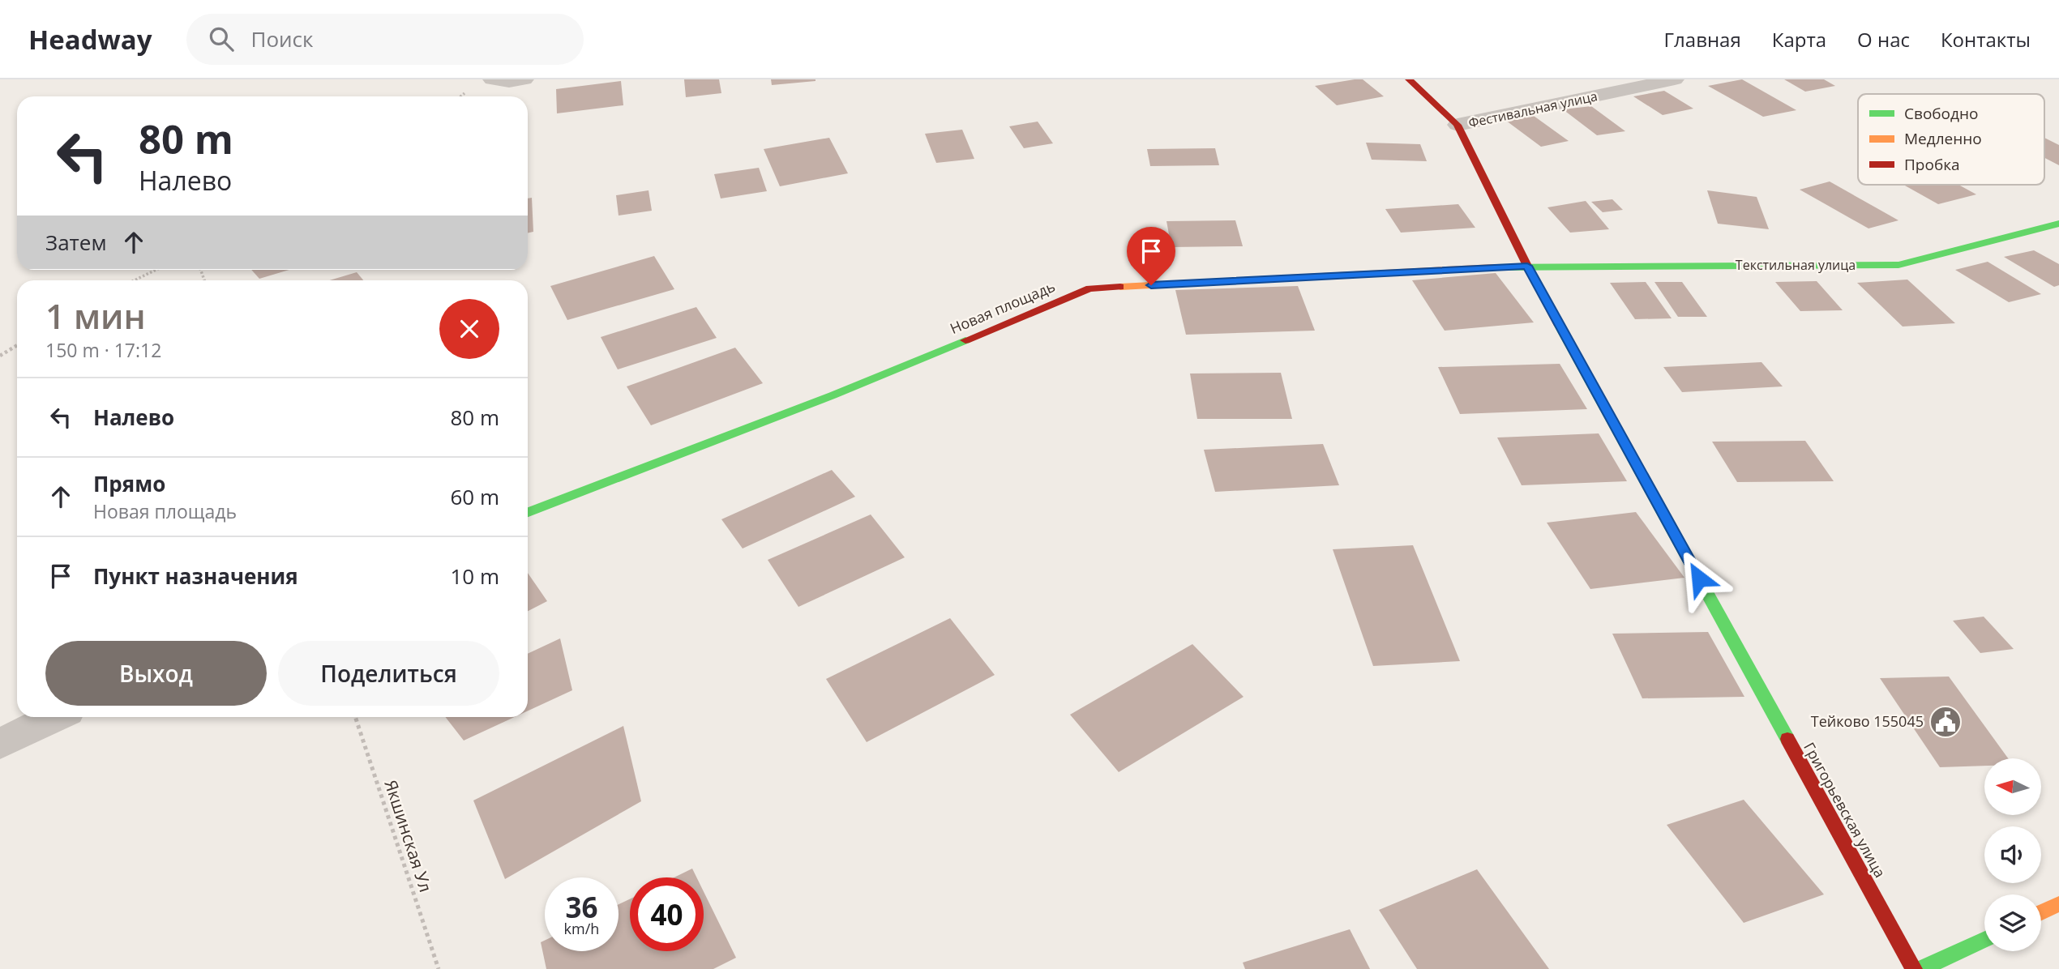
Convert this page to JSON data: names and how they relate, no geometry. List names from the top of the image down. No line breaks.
{"streets":{"street":["Фестивальная улица","Текстильная улица","Новая площадь","Григорьевская улица"],"path":["Якшинская Ул"]},"crossings":[["Фестивальная улица","Григорьевская улица"],["Текстильная улица","Новая площадь"],["Текстильная улица","Григорьевская улица"]],"places":{"public building":["Тейково 155045"]},"legend":["Свободно","Медленно","Пробка"],"north":"left","page":{"header":"Headway","search":"Поиск","nav":["Главная","Карта","О нас","Контакты"],"turn":["80 m","Налево"],"then":"Затем","heading":["1 мин","150 m · 17:12"],"list":[{"name":"Налево","value":"80 m"},{"name":"Прямо","note":"Новая площадь","value":"60 m"},{"name":"Пункт назначения","value":"10 m"}],"buttons":["Выход","Поделиться"],"speed":"36 km/h","limit":"40"}}
